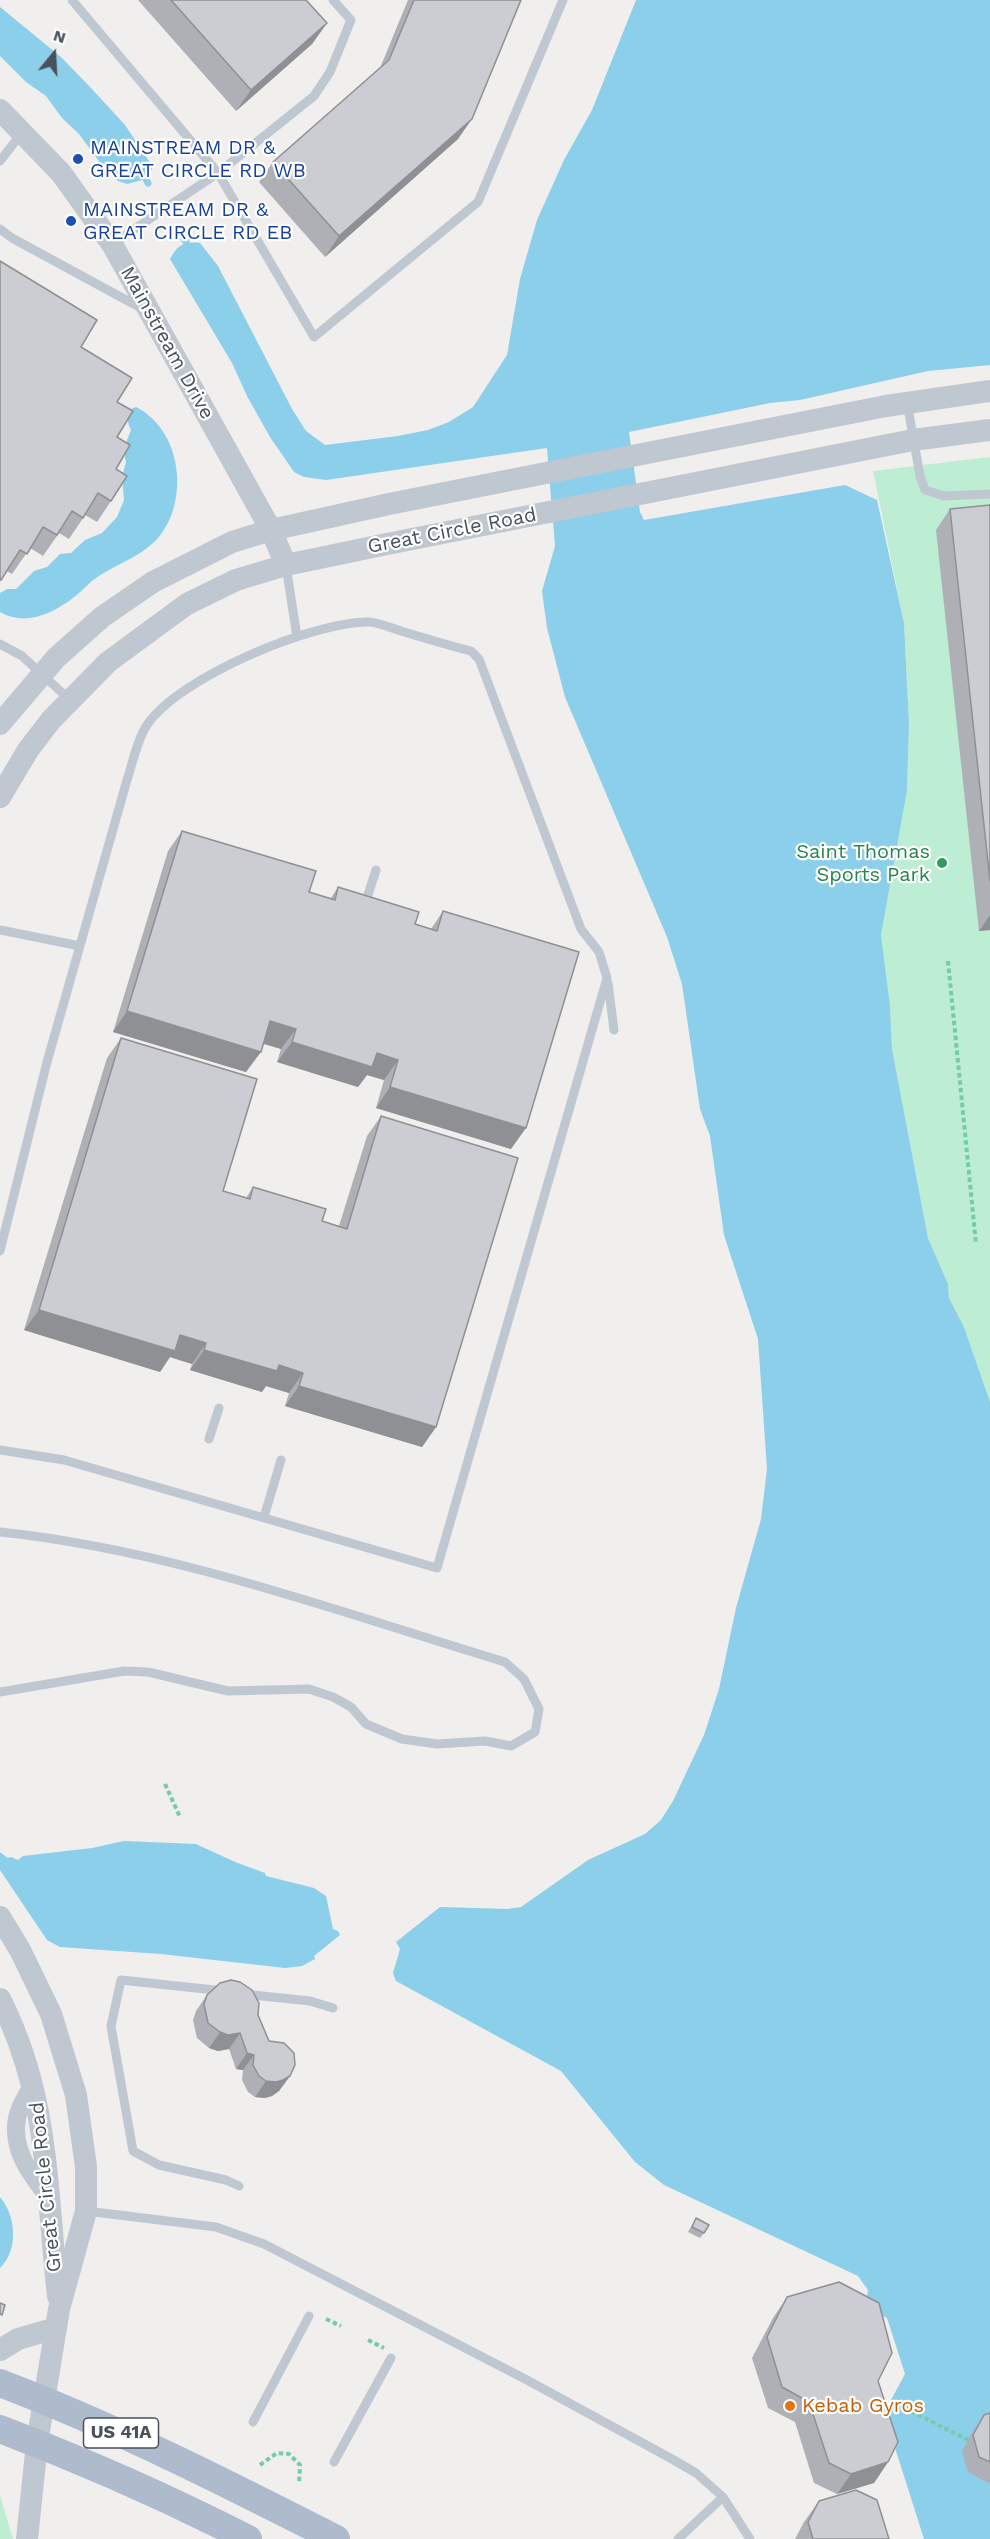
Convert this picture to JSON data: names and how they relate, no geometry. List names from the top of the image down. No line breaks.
{"streets":{"main road":["US 41A"],"street":["Mainstream Drive","Great Circle Road"]},"crossings":[["Mainstream Drive","Great Circle Road"],["Great Circle Road","US 41A"]],"places":["MAINSTREAM DR & GREAT CIRCLE RD WB","MAINSTREAM DR & GREAT CIRCLE RD EB","Saint Thomas Sports Park","Kebab Gyros"],"north":"top"}
